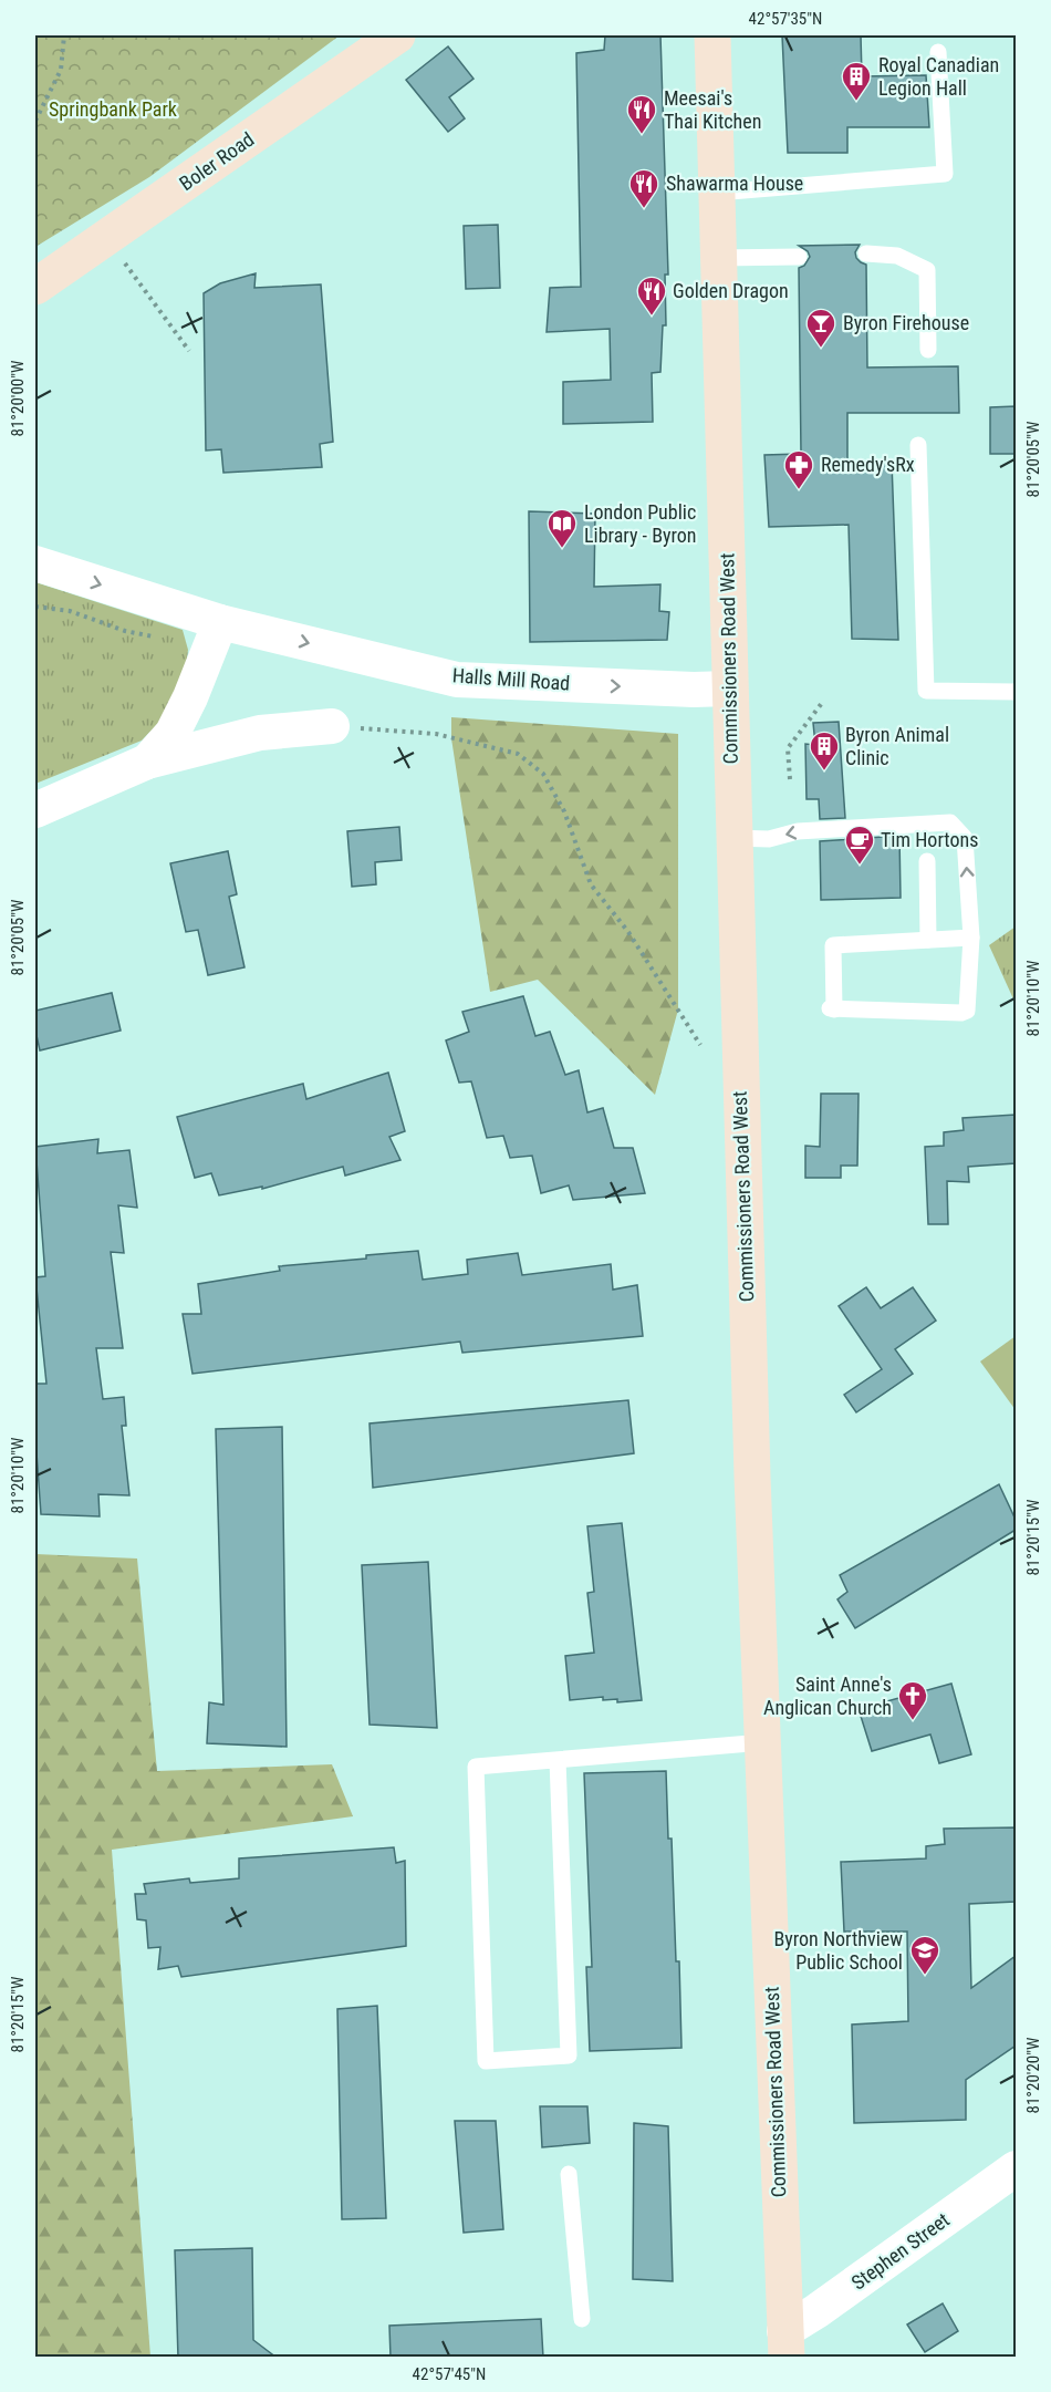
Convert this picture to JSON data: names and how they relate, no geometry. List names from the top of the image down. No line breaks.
{"streets":{"main road":["Boler Road","Commissioners Road West"],"street":["Halls Mill Road","Stephen Street"]},"crossings":[["Commissioners Road West","Halls Mill Road"],["Commissioners Road West","Stephen Street"]],"one_way":["Halls Mill Road"],"parks":["Springbank Park"],"places":{"building":["Royal Canadian Legion Hall","Byron Animal Clinic"],"restaurant":["Meesai's Thai Kitchen","Shawarma House","Golden Dragon"],"bar":["Byron Firehouse"],"pharmacy":["Remedy'sRx"],"library":["London Public Library - Byron"],"cafe":["Tim Hortons"],"church":["Saint Anne's Anglican Church"],"school or university":["Byron Northview Public School"]},"coordinates":["42°57'35\"N","81°20'00\"W","81°20'05\"W","81°20'10\"W","81°20'15\"W","81°20'20\"W","42°57'45\"N"]}
